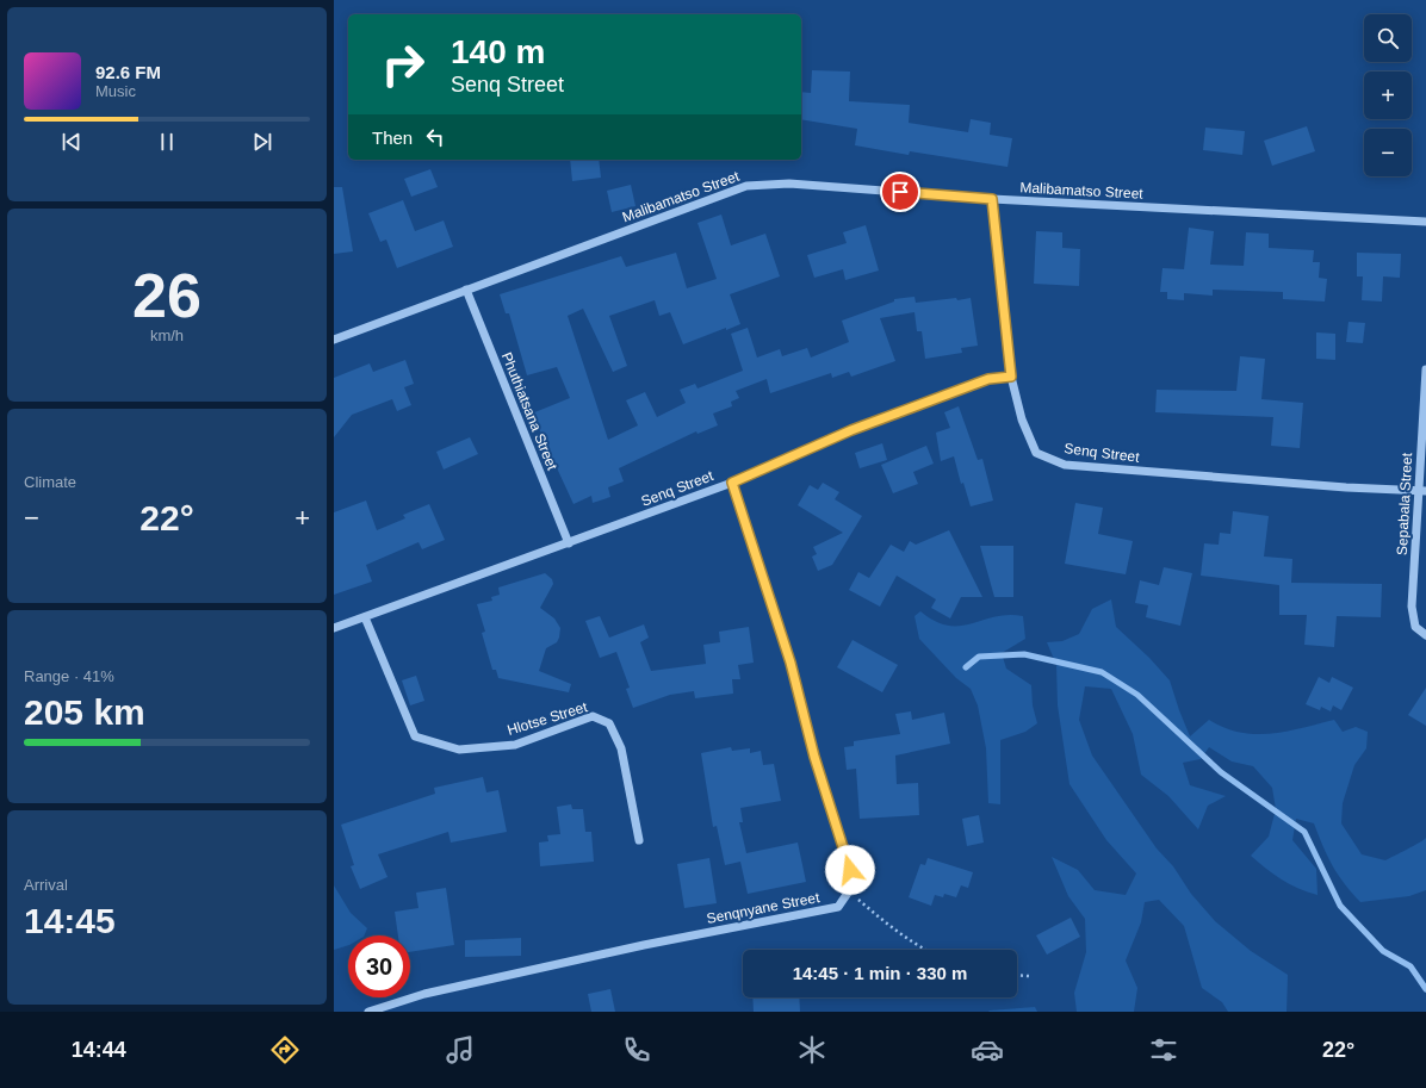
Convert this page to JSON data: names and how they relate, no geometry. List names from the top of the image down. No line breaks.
{"streets":{"street":["Malibamatso Street","Phuthiatsana Street","Senq Street","Sepabala Street","Hlotse Street","Senqnyane Street"]},"crossings":[["Malibamatso Street","Phuthiatsana Street"],["Phuthiatsana Street","Senq Street"],["Senq Street","Sepabala Street"],["Senq Street","Hlotse Street"]],"page":{"map_buttons":["+","−"],"turn":["140 m","Senq Street"],"song":["92.6 FM","Music"],"then":"Then","tile":[["26","km/h"],"Climate",["Range · 41%","205 km"],["Arrival","14:45"]],"heat":["−","22°","+"],"limit":"30","trip":"14:45 · 1 min · 330 m","tabs":["14:44","22°"]}}
